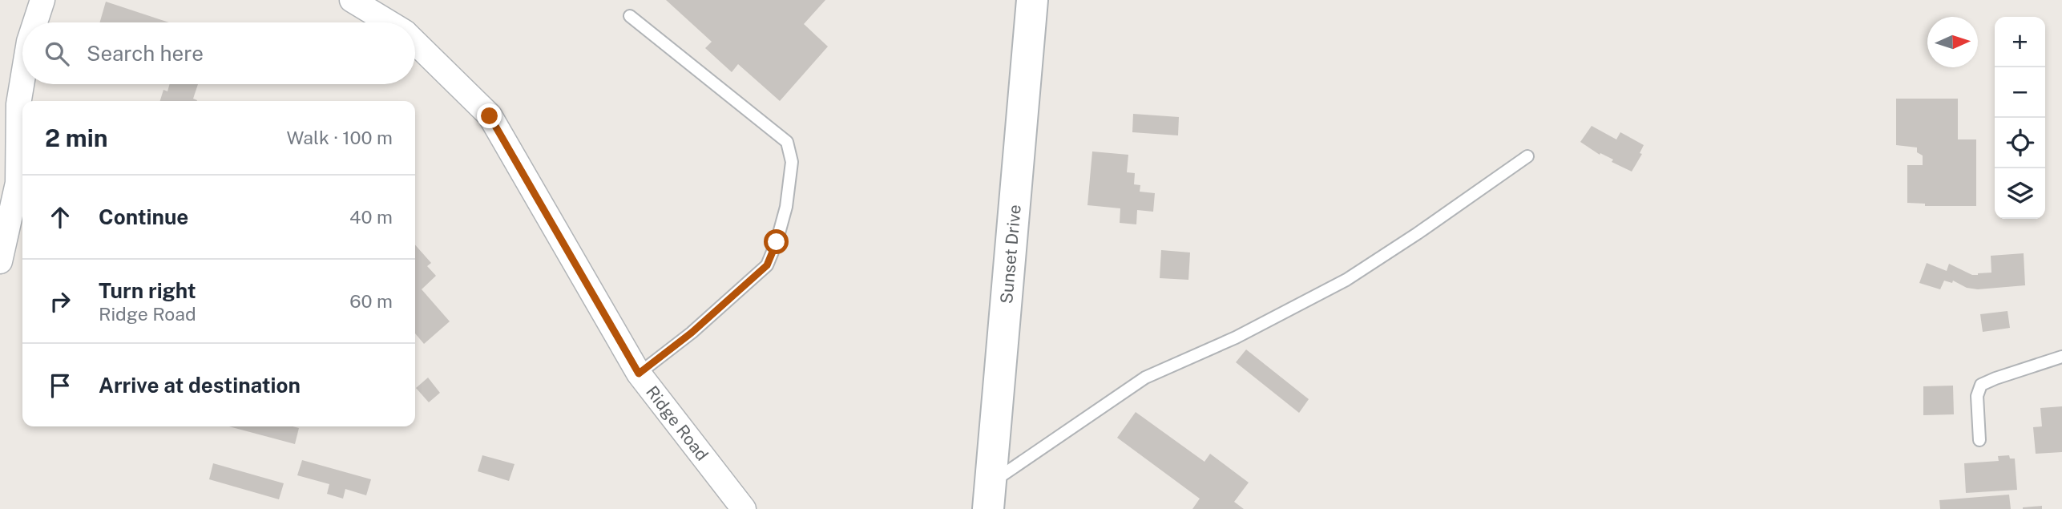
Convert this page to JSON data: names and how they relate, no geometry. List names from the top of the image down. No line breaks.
{"streets":{"main road":["Sunset Drive"],"street":["Ridge Road"]},"north":"right","page":{"map_buttons":["+","−"],"search":"Search here","heading":["2 min","Walk · 100 m"],"list":[["Continue","40 m"],["Turn right","Ridge Road","60 m"],"Arrive at destination"]}}
